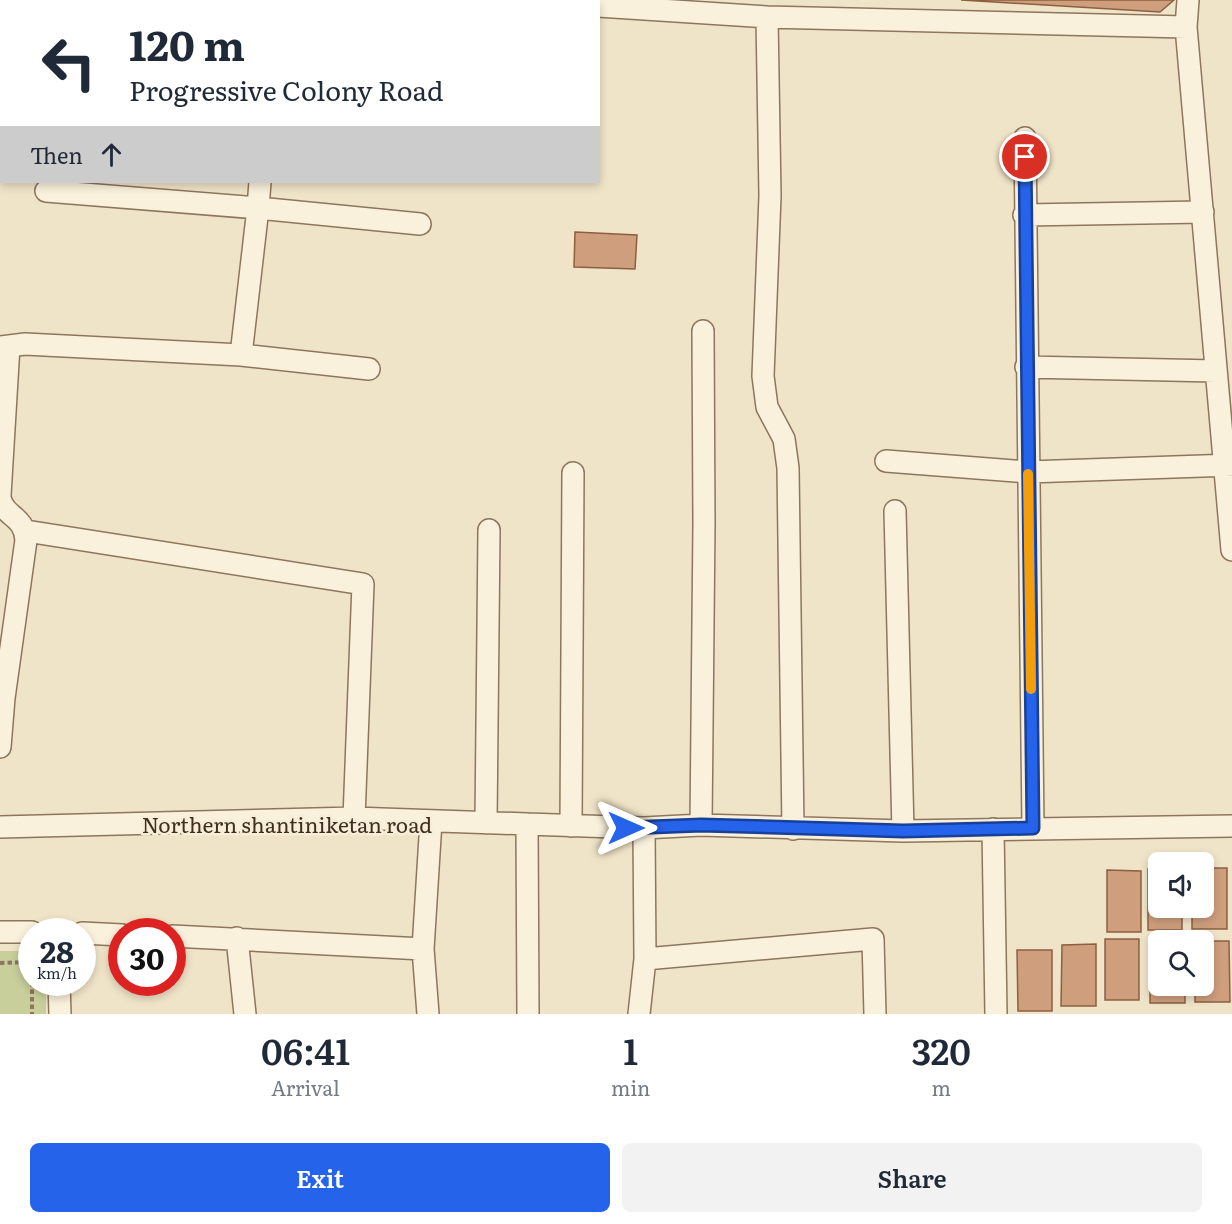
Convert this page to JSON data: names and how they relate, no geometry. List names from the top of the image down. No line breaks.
{"streets":{"street":["Northern shantiniketan road"]},"page":{"turn":["120 m","Progressive Colony Road"],"then":"Then","speed":"28 km/h","limit":"30","eta":["06:41","Arrival","1","min","320","m"],"buttons":["Exit","Share"]}}
